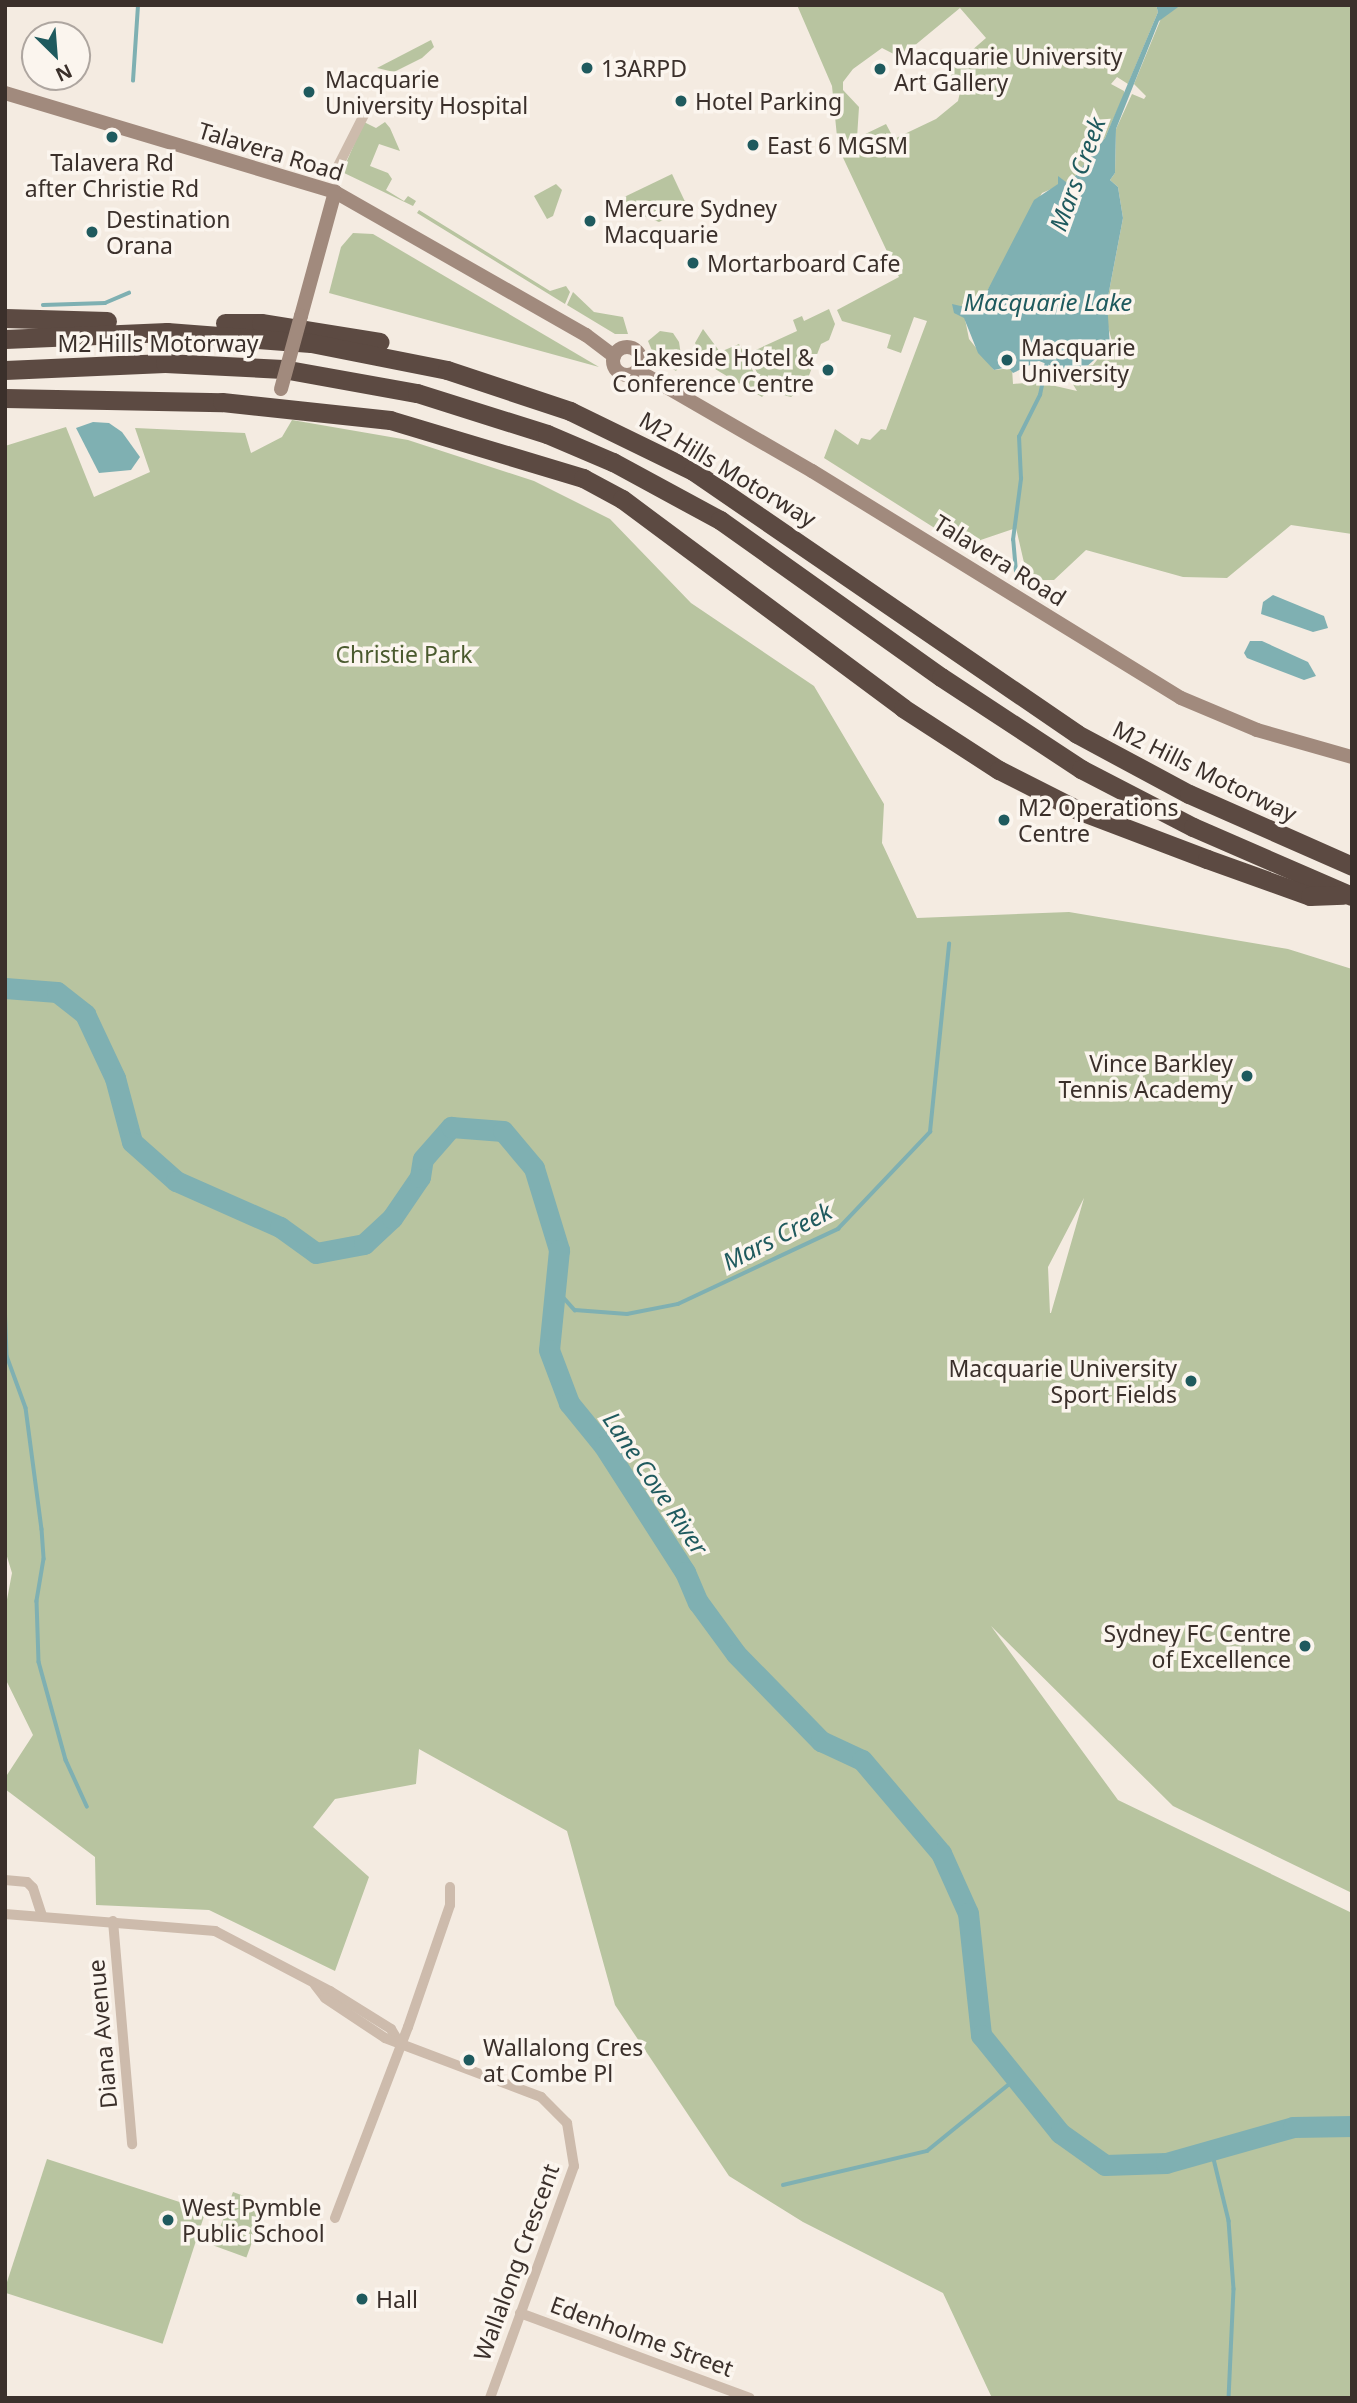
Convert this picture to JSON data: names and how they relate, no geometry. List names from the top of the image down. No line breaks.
{"streets":{"highway":["M2 Hills Motorway"],"street":["Talavera Road","Diana Avenue","Wallalong Crescent","Edenholme Street"]},"crossings":[["Diana Avenue","Wallalong Crescent"],["Wallalong Crescent","Edenholme Street"]],"water":["Mars Creek","Macquarie Lake","Lane Cove River"],"parks":["Christie Park"],"places":["13ARPD","Macquarie University Art Gallery","Macquarie University Hospital","Hotel Parking","Talavera Rd after Christie Rd","East 6 MGSM","Mercure Sydney Macquarie","Destination Orana","Mortarboard Cafe","Macquarie University","Lakeside Hotel & Conference Centre","M2 Operations Centre","Vince Barkley Tennis Academy","Macquarie University Sport Fields","Sydney FC Centre of Excellence","Wallalong Cres at Combe Pl","West Pymble Public School","Hall"],"north":"bottom right"}
